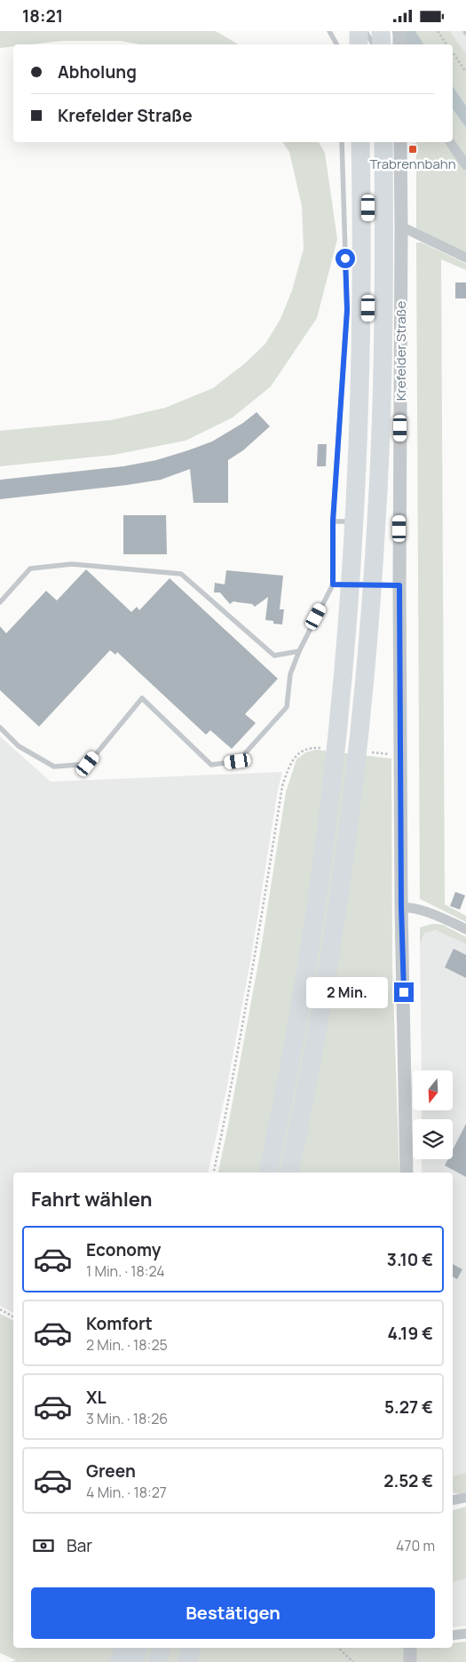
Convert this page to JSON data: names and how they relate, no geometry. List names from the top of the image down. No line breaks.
{"streets":{"street":["Krefelder Straße"]},"places":{"transit":["Trabrennbahn"]},"north":"bottom","page":{"status":"18:21","banner":["Abholung","Krefelder Straße"],"bubble":"2 Min.","heading":"Fahrt wählen","list":[{"name":"Economy","note":"1 Min. · 18:24","value":"3.10 €"},{"name":"Komfort","note":"2 Min. · 18:25","value":"4.19 €"},{"name":"XL","note":"3 Min. · 18:26","value":"5.27 €"},{"name":"Green","note":"4 Min. · 18:27","value":"2.52 €"}],"pay":["Bar","470 m"],"buttons":"Bestätigen"}}
